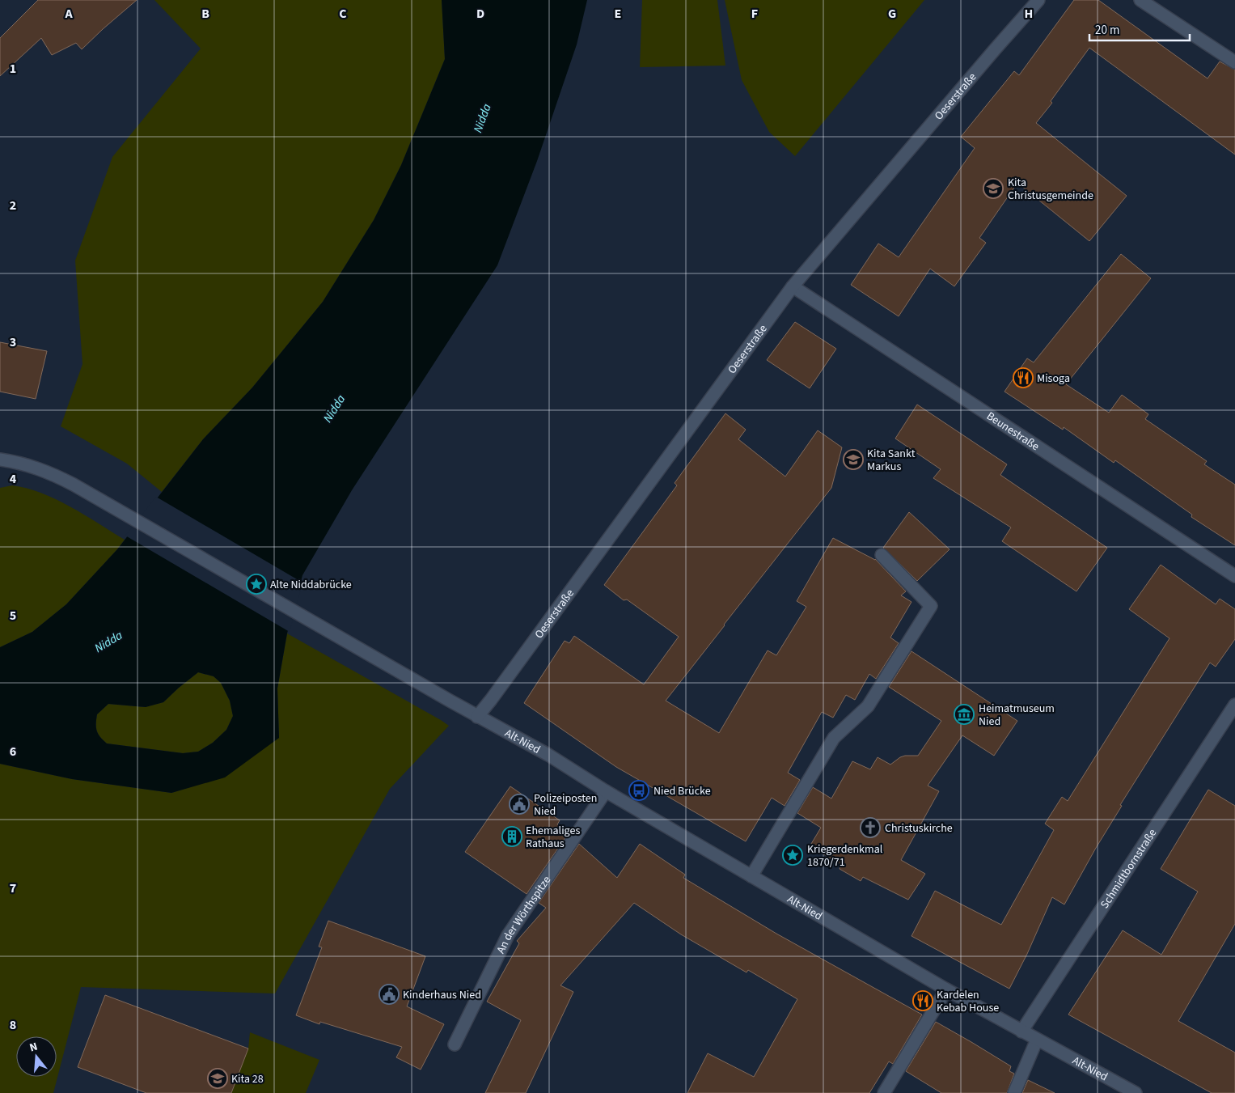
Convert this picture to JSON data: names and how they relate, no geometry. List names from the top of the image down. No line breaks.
{"streets":{"street":["Oeserstraße","Beunestraße","Alt-Nied","Schmidtbornstraße","An der Wörthspitze"]},"crossings":[["Oeserstraße","Beunestraße"],["Oeserstraße","Alt-Nied"],["Alt-Nied","Schmidtbornstraße"],["Alt-Nied","An der Wörthspitze"]],"water":["Nidda"],"places":{"school or university":["Kita Christusgemeinde","Kita Sankt Markus","Kita 28"],"restaurant":["Misoga","Kardelen Kebab House"],"place":["Alte Niddabrücke","Kriegerdenkmal 1870/71"],"museum":["Heimatmuseum Nied"],"bus stop":["Nied Brücke"],"public building":["Polizeiposten Nied","Kinderhaus Nied"],"church":["Christuskirche"],"building":["Ehemaliges Rathaus"]},"scale_bar":"20 m","north":"top","grid":{"columns":["A","B","C","D","E","F","G","H"],"rows":["1","2","3","4","5","6","7","8"]}}
